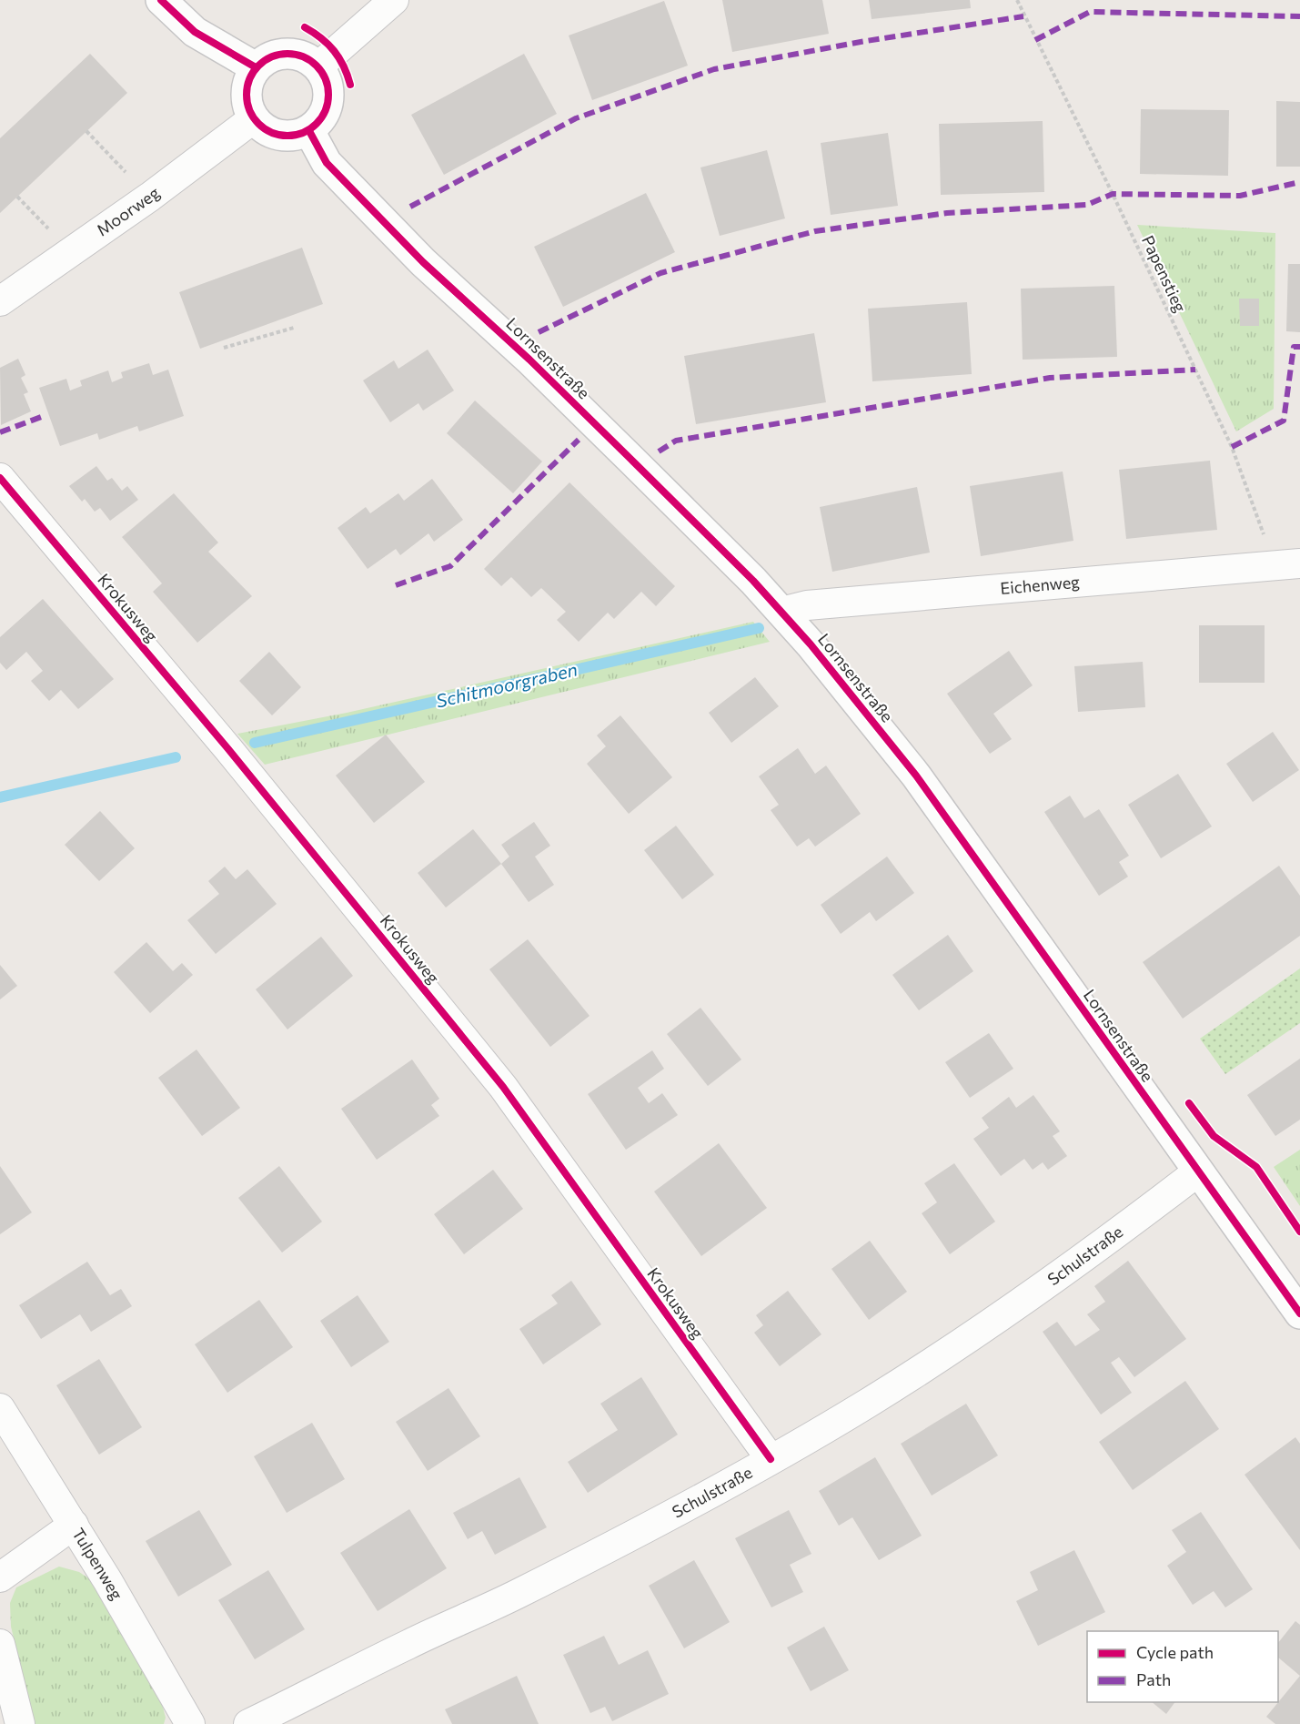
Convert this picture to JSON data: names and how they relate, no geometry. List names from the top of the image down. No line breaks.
{"streets":{"street":["Moorweg","Lornsenstraße","Eichenweg","Krokusweg","Schulstraße","Tulpenweg"],"path":["Papenstieg"]},"crossings":[["Moorweg","Lornsenstraße"],["Papenstieg","Eichenweg"],["Lornsenstraße","Eichenweg"],["Lornsenstraße","Schulstraße"],["Krokusweg","Schulstraße"]],"water":["Schitmoorgraben"],"legend":["Cycle path","Path"]}
